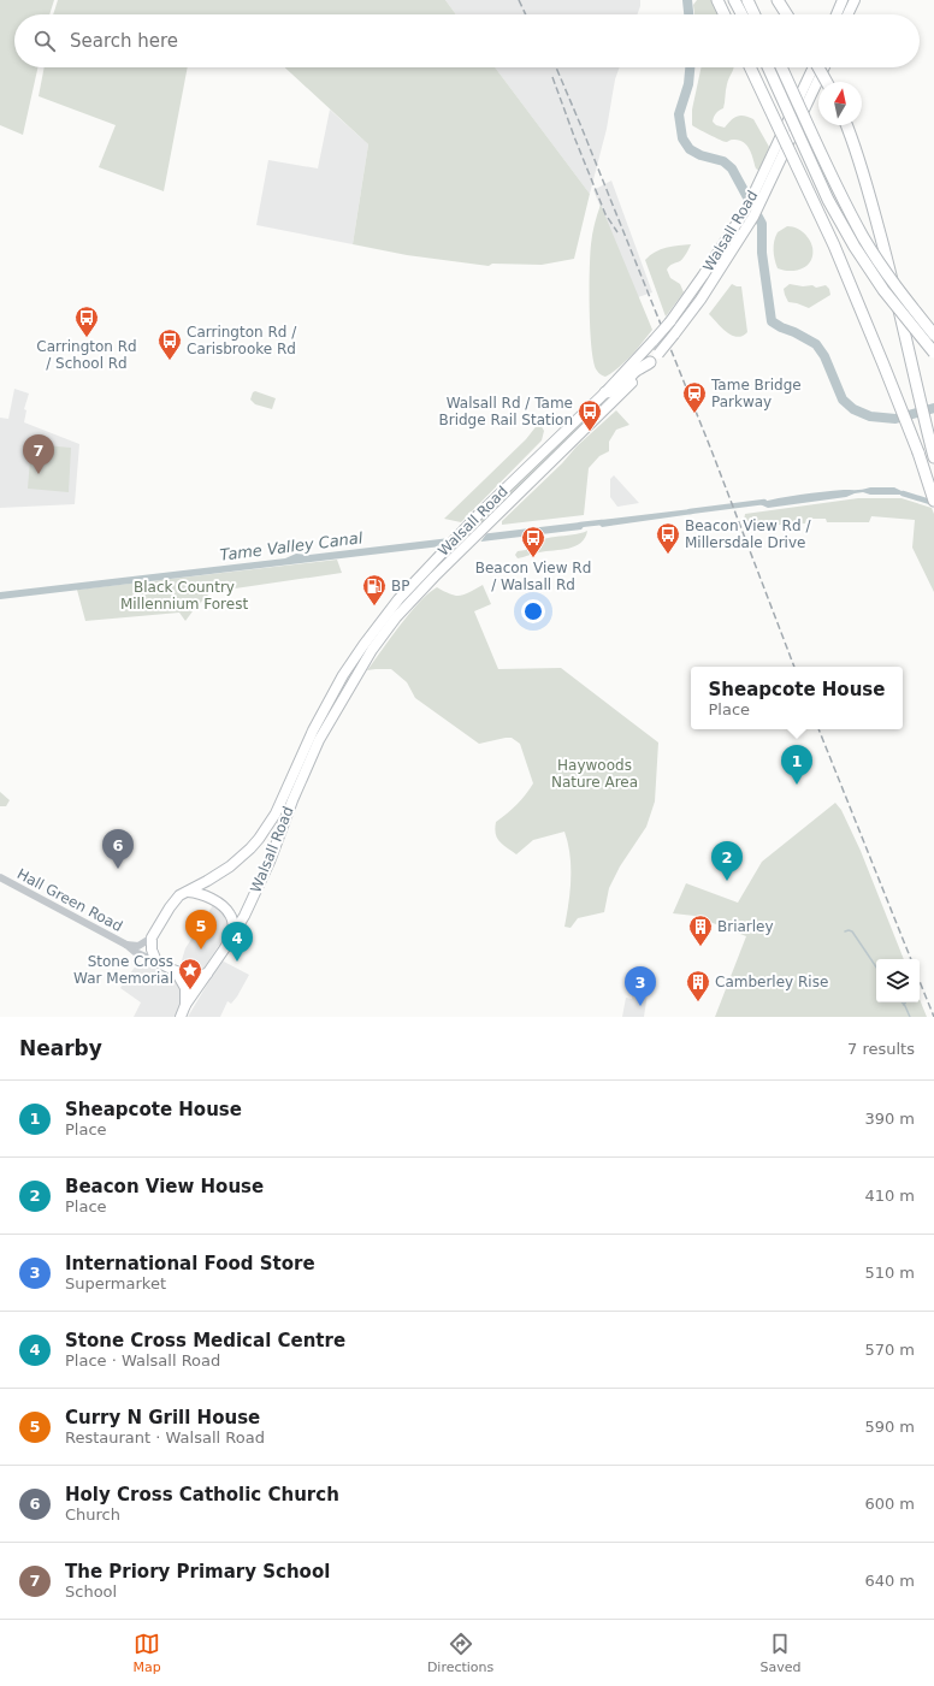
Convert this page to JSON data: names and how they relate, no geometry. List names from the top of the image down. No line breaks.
{"streets":{"main road":["Walsall Road"],"street":["Hall Green Road"]},"crossings":[["Walsall Road","Hall Green Road"]],"water":["Tame Valley Canal"],"parks":["Black Country Millennium Forest","Haywoods Nature Area"],"places":{"bus stop":["Carrington Rd / School Rd","Carrington Rd / Carisbrooke Rd","Walsall Rd / Tame Bridge Rail Station","Beacon View Rd / Millersdale Drive","Beacon View Rd / Walsall Rd"],"station":["Tame Bridge Parkway"],"fuel station":["BP"],"building":["Briarley","Camberley Rise"],"place":["Stone Cross War Memorial"]},"north":"top","page":{"search":"Search here","pins":["7","1","6","2","5","4","3"],"popup":["Sheapcote House","Place"],"heading":["Nearby","7 results"],"list":[{"mark":"1","name":"Sheapcote House","note":"Place","value":"390 m"},{"mark":"2","name":"Beacon View House","note":"Place","value":"410 m"},{"mark":"3","name":"International Food Store","note":"Supermarket","value":"510 m"},{"mark":"4","name":"Stone Cross Medical Centre","note":"Place · Walsall Road","value":"570 m"},{"mark":"5","name":"Curry N Grill House","note":"Restaurant · Walsall Road","value":"590 m"},{"mark":"6","name":"Holy Cross Catholic Church","note":"Church","value":"600 m"},{"mark":"7","name":"The Priory Primary School","note":"School","value":"640 m"}],"nav":["Map","Directions","Saved"]}}
